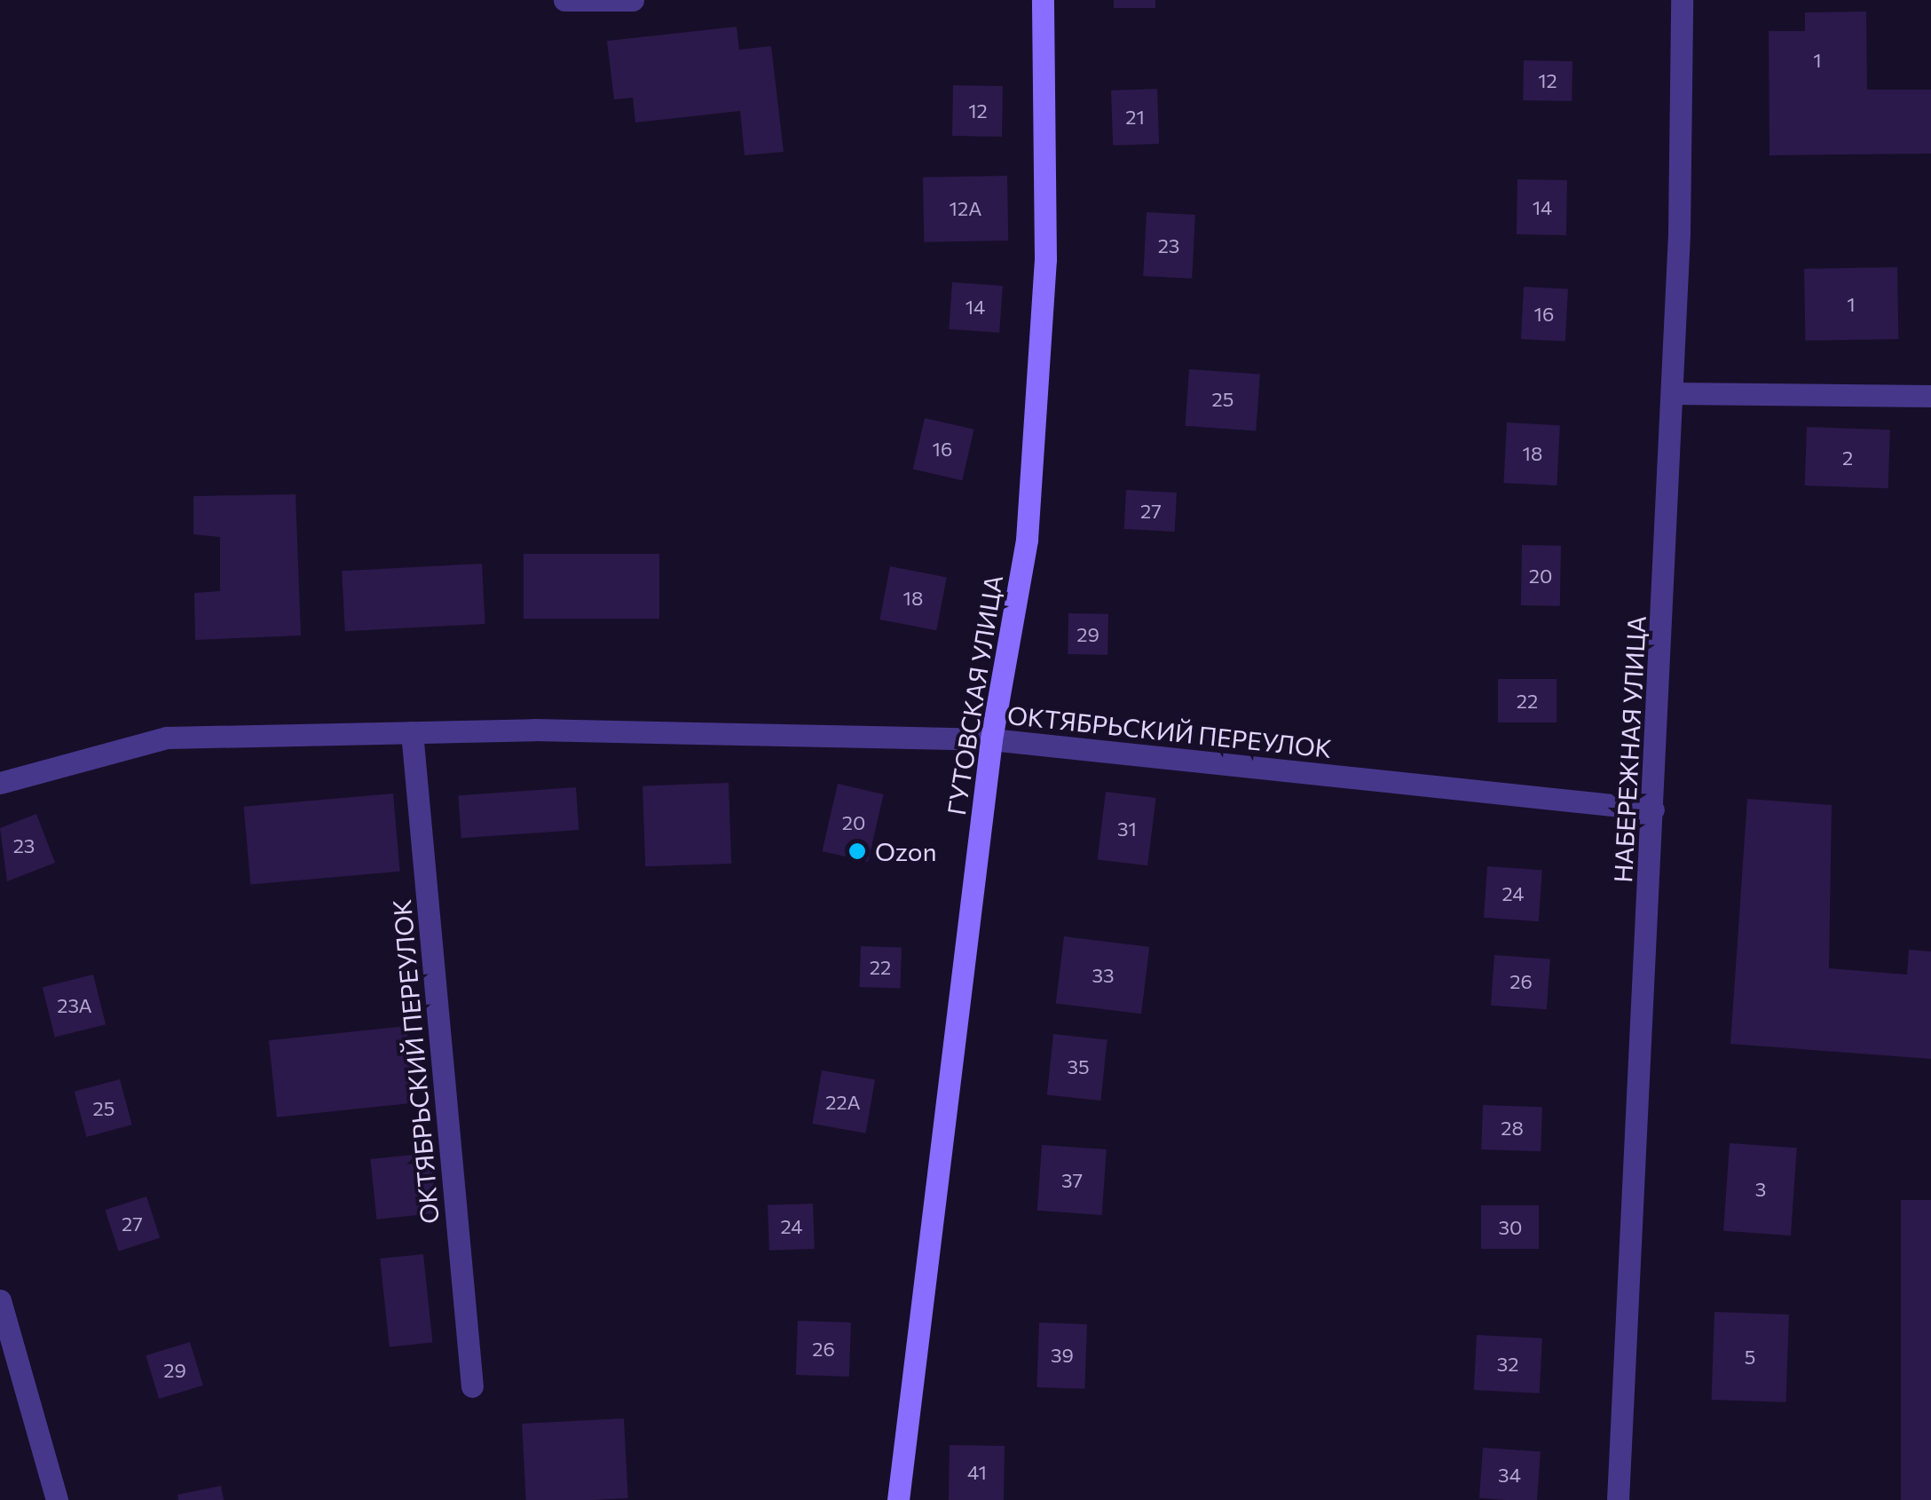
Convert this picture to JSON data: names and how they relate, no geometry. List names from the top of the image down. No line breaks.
{"streets":{"street":["ГУТОВСКАЯ УЛИЦА","ОКТЯБРЬСКИЙ ПЕРЕУЛОК","НАБЕРЕЖНАЯ УЛИЦА"]},"crossings":[["ГУТОВСКАЯ УЛИЦА","ОКТЯБРЬСКИЙ ПЕРЕУЛОК"],["ОКТЯБРЬСКИЙ ПЕРЕУЛОК","НАБЕРЕЖНАЯ УЛИЦА"]],"places":["Ozon"],"house_numbers":["1","12","12","21","14","12А","23","1","14","16","25","16","18","2","27","20","18","29","22","20","31","23","24","22","33","26","23А","35","22А","25","28","37","3","27","24","30","26","39","5","32","29","41","34"]}
